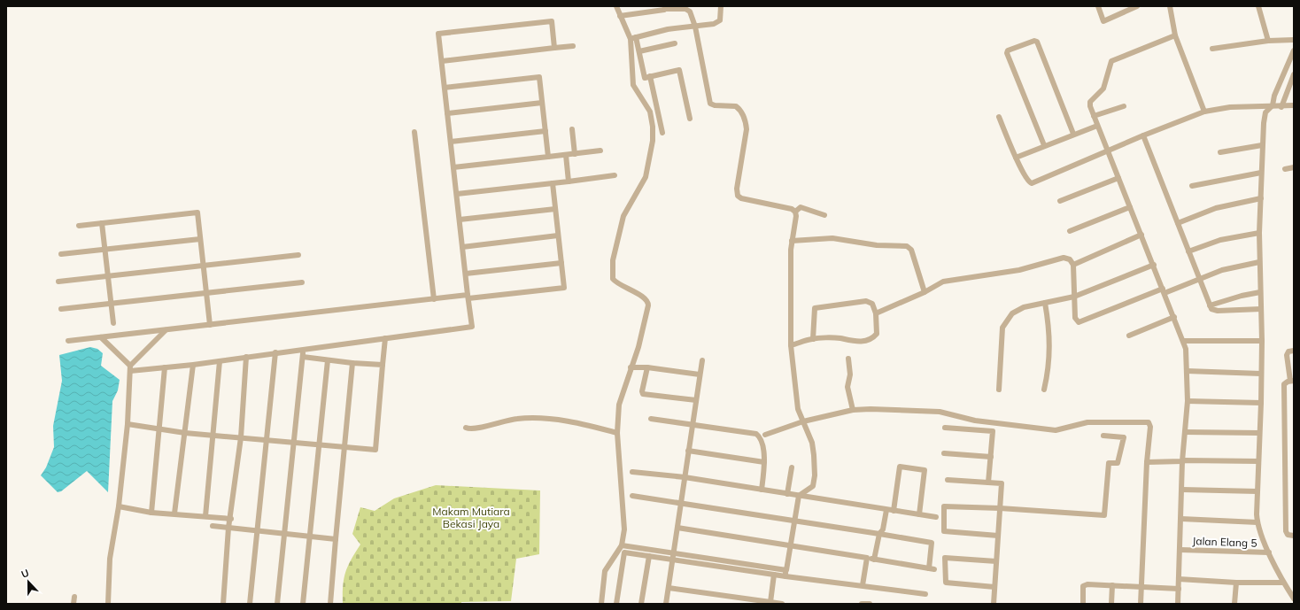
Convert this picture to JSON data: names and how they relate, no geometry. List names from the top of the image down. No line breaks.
{"streets":{"street":["Jalan Elang 5"]},"parks":["Makam Mutiara Bekasi Jaya"],"north":"top"}
